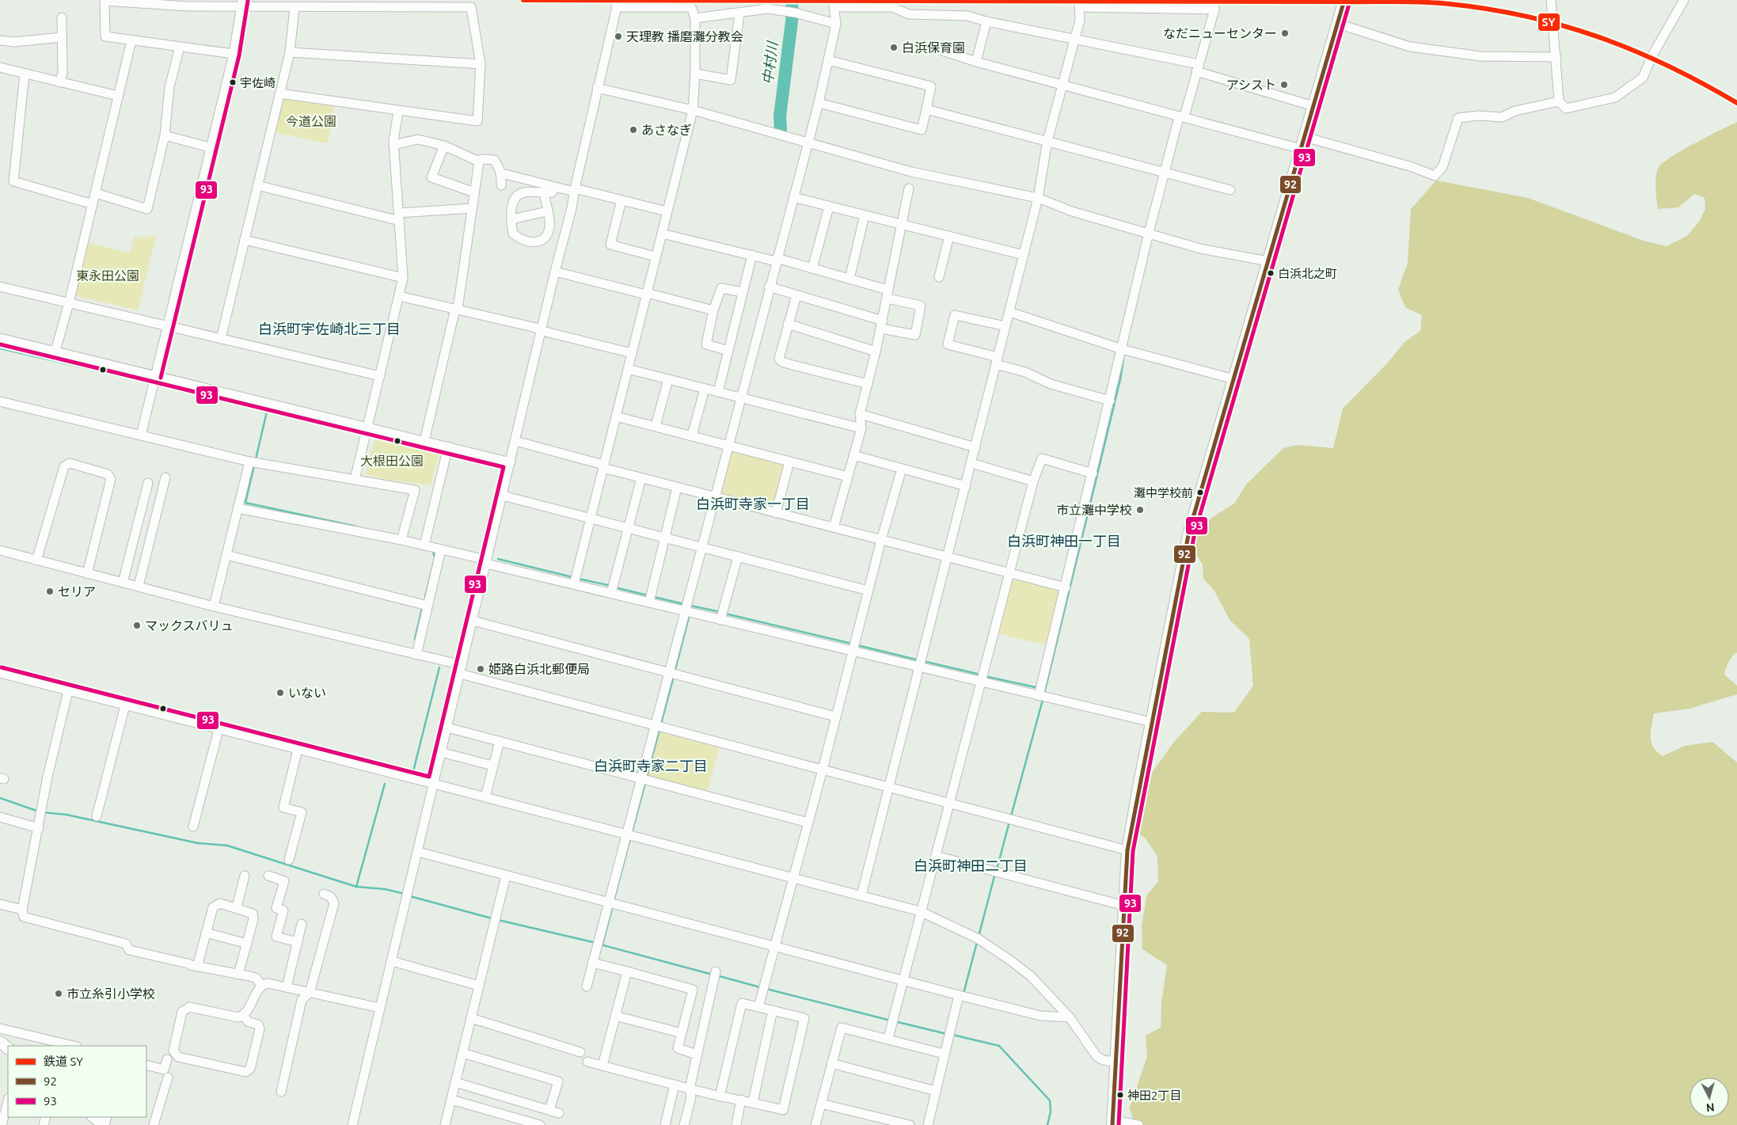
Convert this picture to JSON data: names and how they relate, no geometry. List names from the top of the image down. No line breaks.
{"districts":["白浜町宇佐崎北三丁目","白浜町寺家一丁目","白浜町神田一丁目","白浜町寺家二丁目","白浜町神田二丁目"],"water":["中村川"],"parks":["今道公園","東永田公園","大根田公園"],"places":["なだニューセンター","天理教 播磨灘分教会","白浜保育園","宇佐崎","アシスト","あさなぎ","白浜北之町","灘中学校前","市立灘中学校","セリア","マックスバリュ","姫路白浜北郵便局","いない","市立糸引小学校","神田2丁目"],"lines":["rail line SY","transit line 92","transit line 93"],"legend":["鉄道 SY","92","93"],"north":"bottom"}
